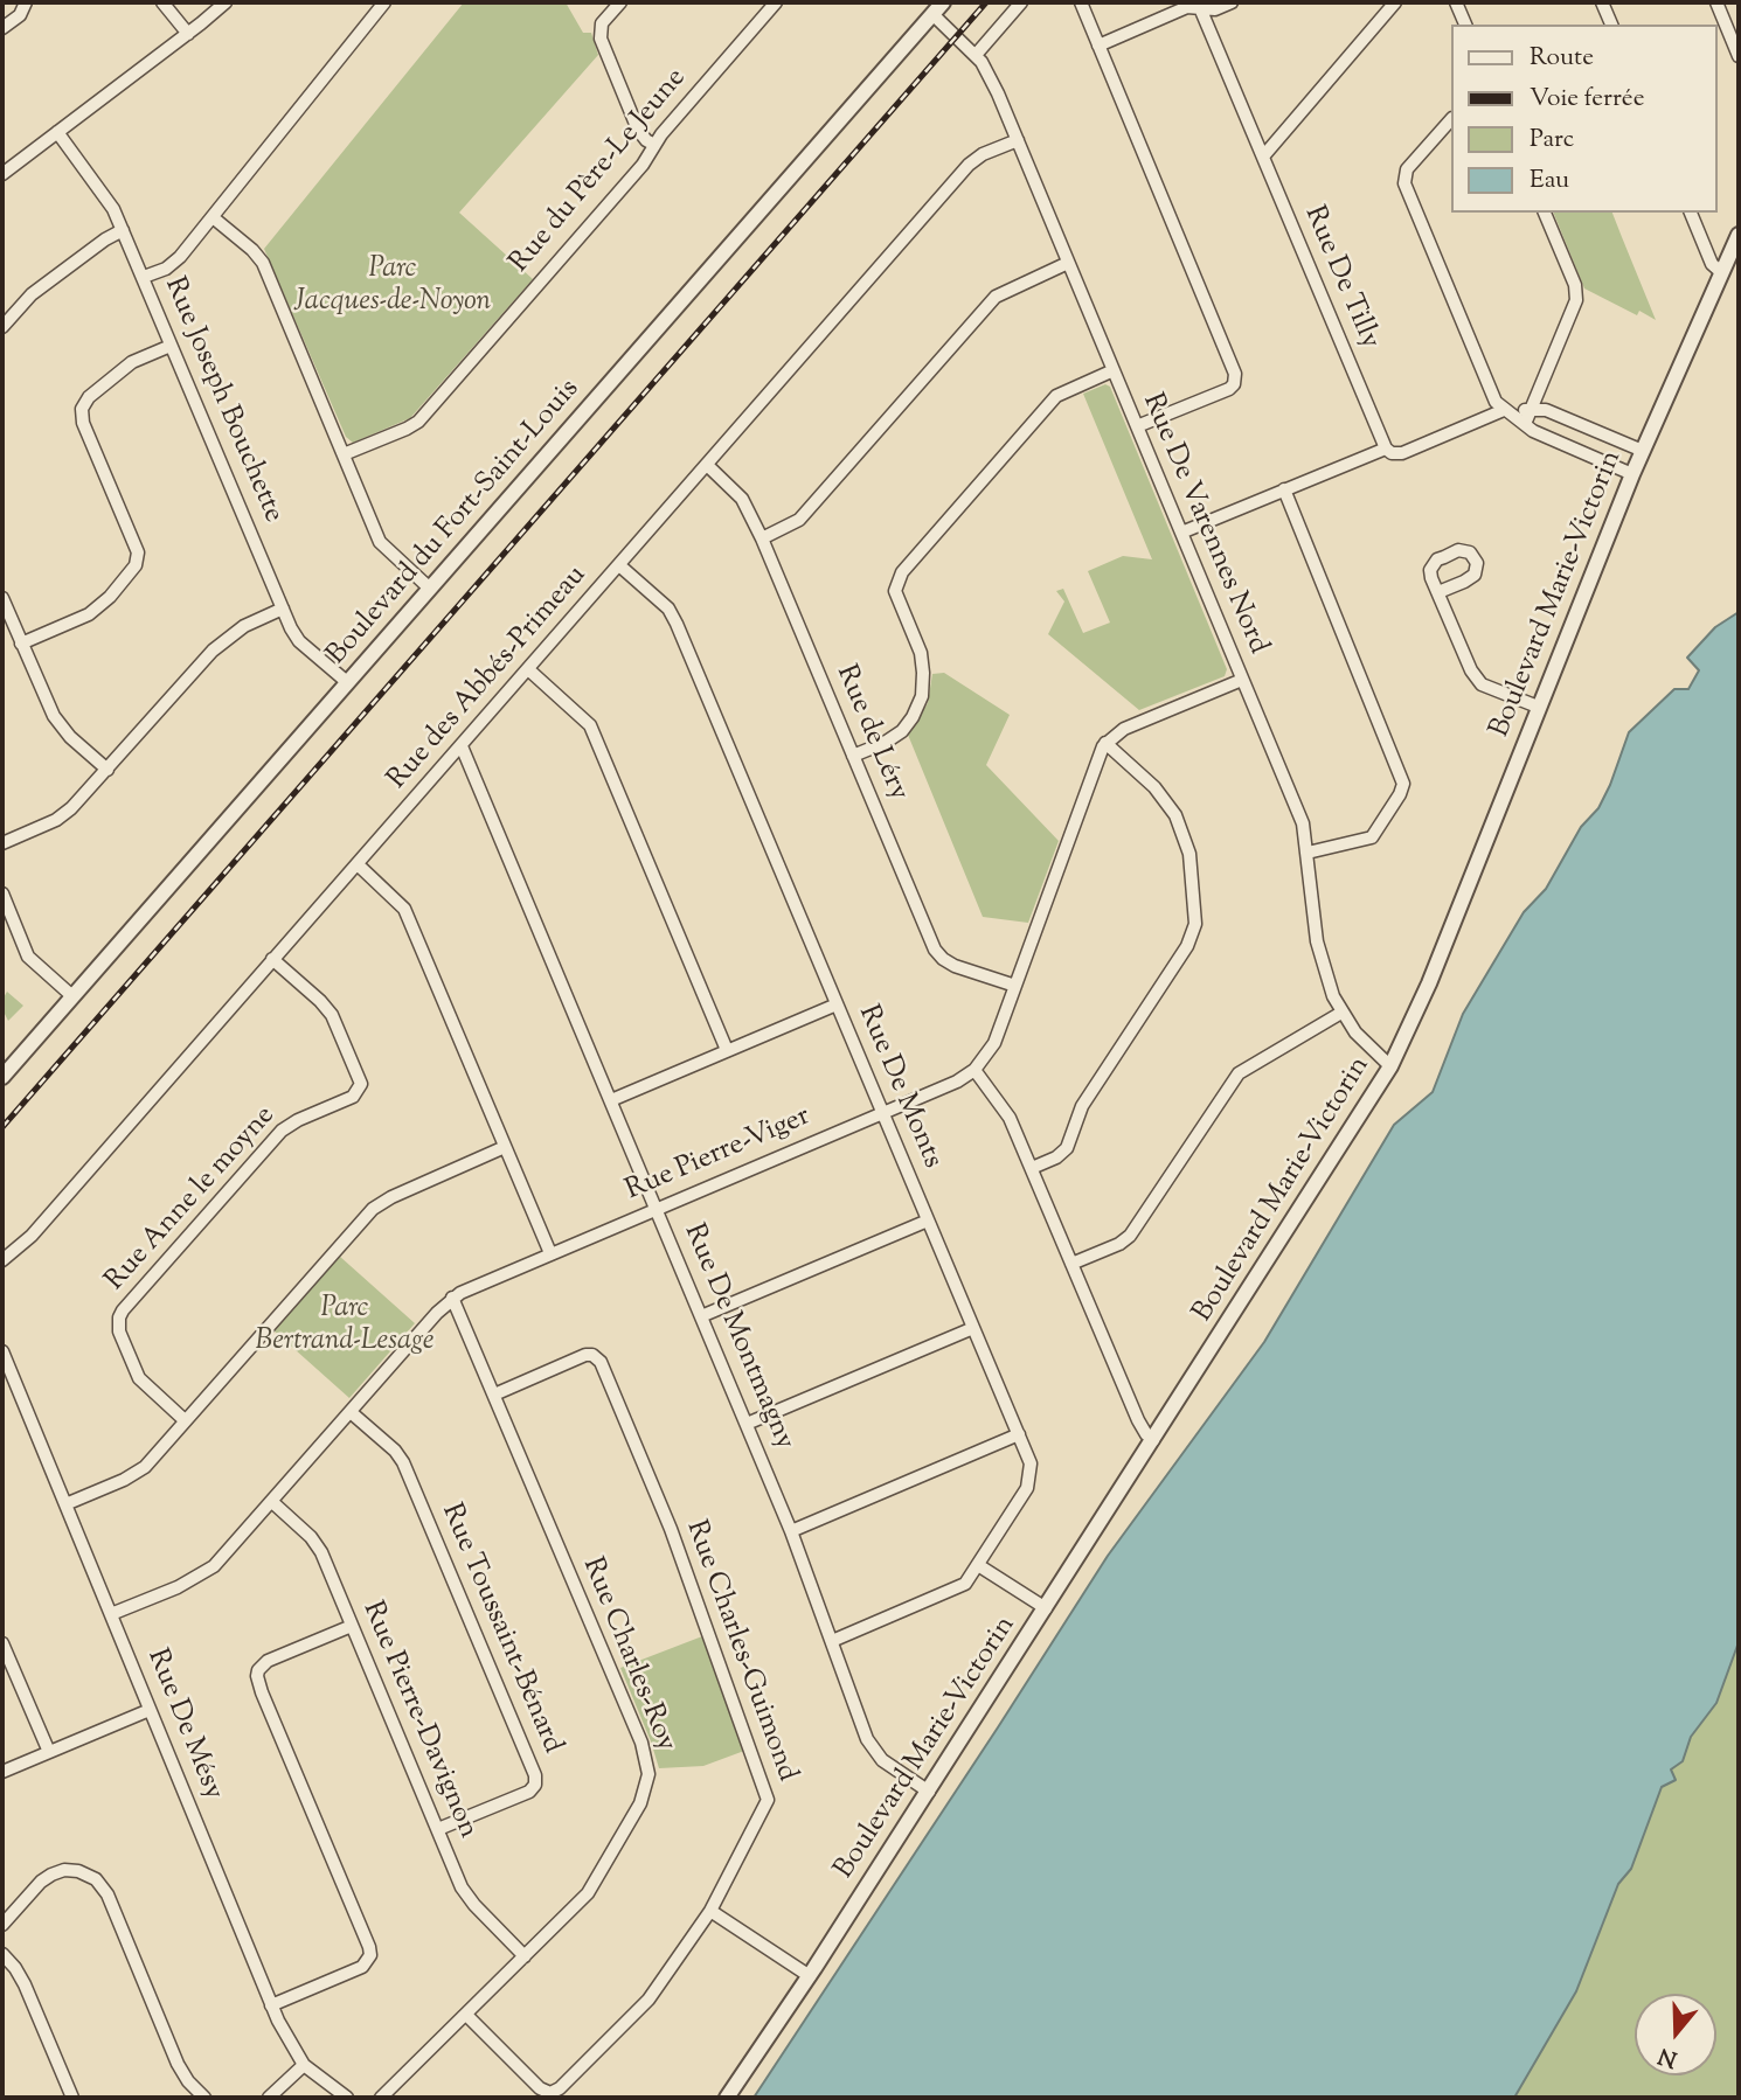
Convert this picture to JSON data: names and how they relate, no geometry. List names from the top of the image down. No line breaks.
{"streets":{"street":["Rue du Père-Le Jeune","Rue De Tilly","Rue Joseph Bouchette","Boulevard du Fort-Saint-Louis","Rue De Varennes Nord","Boulevard Marie-Victorin","Rue des Abbés-Primeau","Rue de Léry","Rue De Monts","Rue Pierre-Viger","Rue Anne le moyne","Rue De Montmagny","Rue Toussaint-Bénard","Rue Charles-Guimond","Rue Charles-Roy","Rue Pierre-Davignon","Rue De Mésy"]},"crossings":[["Rue Joseph Bouchette","Boulevard du Fort-Saint-Louis"],["Boulevard du Fort-Saint-Louis","Rue De Varennes Nord"],["Rue De Varennes Nord","Boulevard Marie-Victorin"],["Rue De Varennes Nord","Rue des Abbés-Primeau"],["Boulevard Marie-Victorin","Rue De Montmagny"],["Rue des Abbés-Primeau","Rue de Léry"],["Rue des Abbés-Primeau","Rue De Monts"],["Rue des Abbés-Primeau","Rue Anne le moyne"],["Rue des Abbés-Primeau","Rue De Montmagny"],["Rue de Léry","Rue Pierre-Viger"],["Rue De Monts","Rue Pierre-Viger"],["Rue De Monts","Rue De Montmagny"],["Rue Pierre-Viger","Rue De Montmagny"],["Rue Pierre-Viger","Rue Toussaint-Bénard"],["Rue Pierre-Viger","Rue Charles-Roy"],["Rue Pierre-Viger","Rue Pierre-Davignon"],["Rue Pierre-Viger","Rue De Mésy"],["Rue Toussaint-Bénard","Rue Pierre-Davignon"],["Rue Charles-Guimond","Rue Charles-Roy"],["Rue Charles-Roy","Rue Pierre-Davignon"]],"parks":["Parc Jacques-de-Noyon","Parc Bertrand-Lesage"],"legend":["Route","Voie ferrée","Parc","Eau"],"north":"bottom"}
